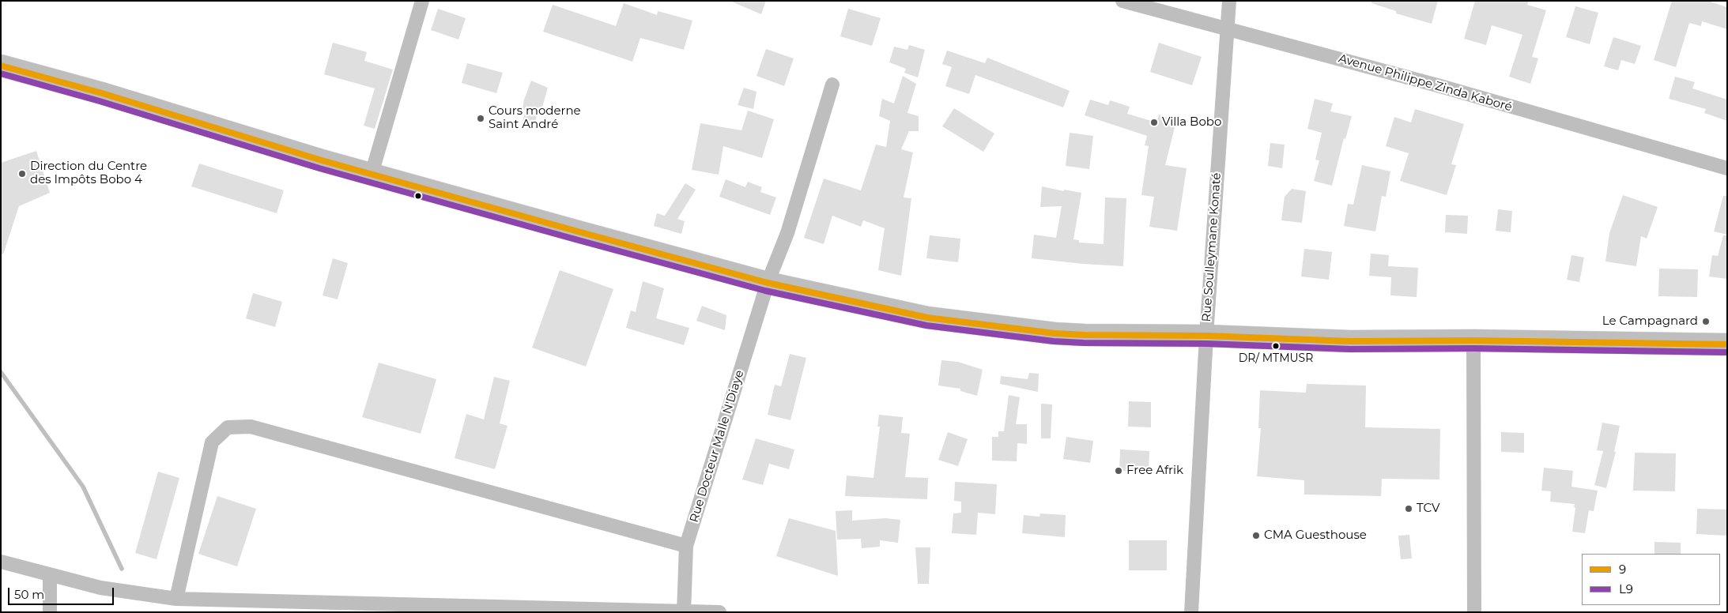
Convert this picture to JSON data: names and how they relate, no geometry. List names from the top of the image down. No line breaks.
{"streets":{"street":["Avenue Philippe Zinda Kaboré","Rue Soulleymane Konaté","Rue Docteur Malle N'Diaye"]},"crossings":[["Avenue Philippe Zinda Kaboré","Rue Soulleymane Konaté"]],"places":["Cours moderne Saint André","Villa Bobo","Direction du Centre des Impôts Bobo 4","Le Campagnard","DR/ MTMUSR","Free Afrik","TCV","CMA Guesthouse"],"lines":["transit line 9","transit line L9"],"legend":["9","L9"],"scale_bar":"50 m"}
